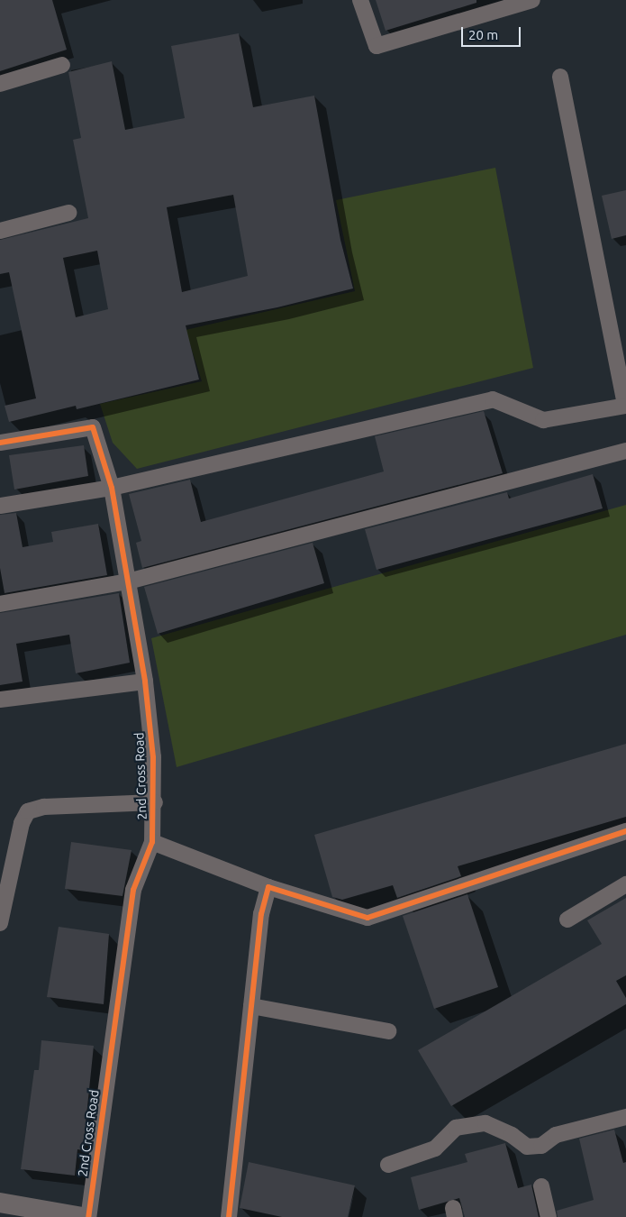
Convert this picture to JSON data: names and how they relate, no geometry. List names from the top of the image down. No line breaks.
{"streets":{"street":["2nd Cross Road"]},"scale_bar":"20 m"}
